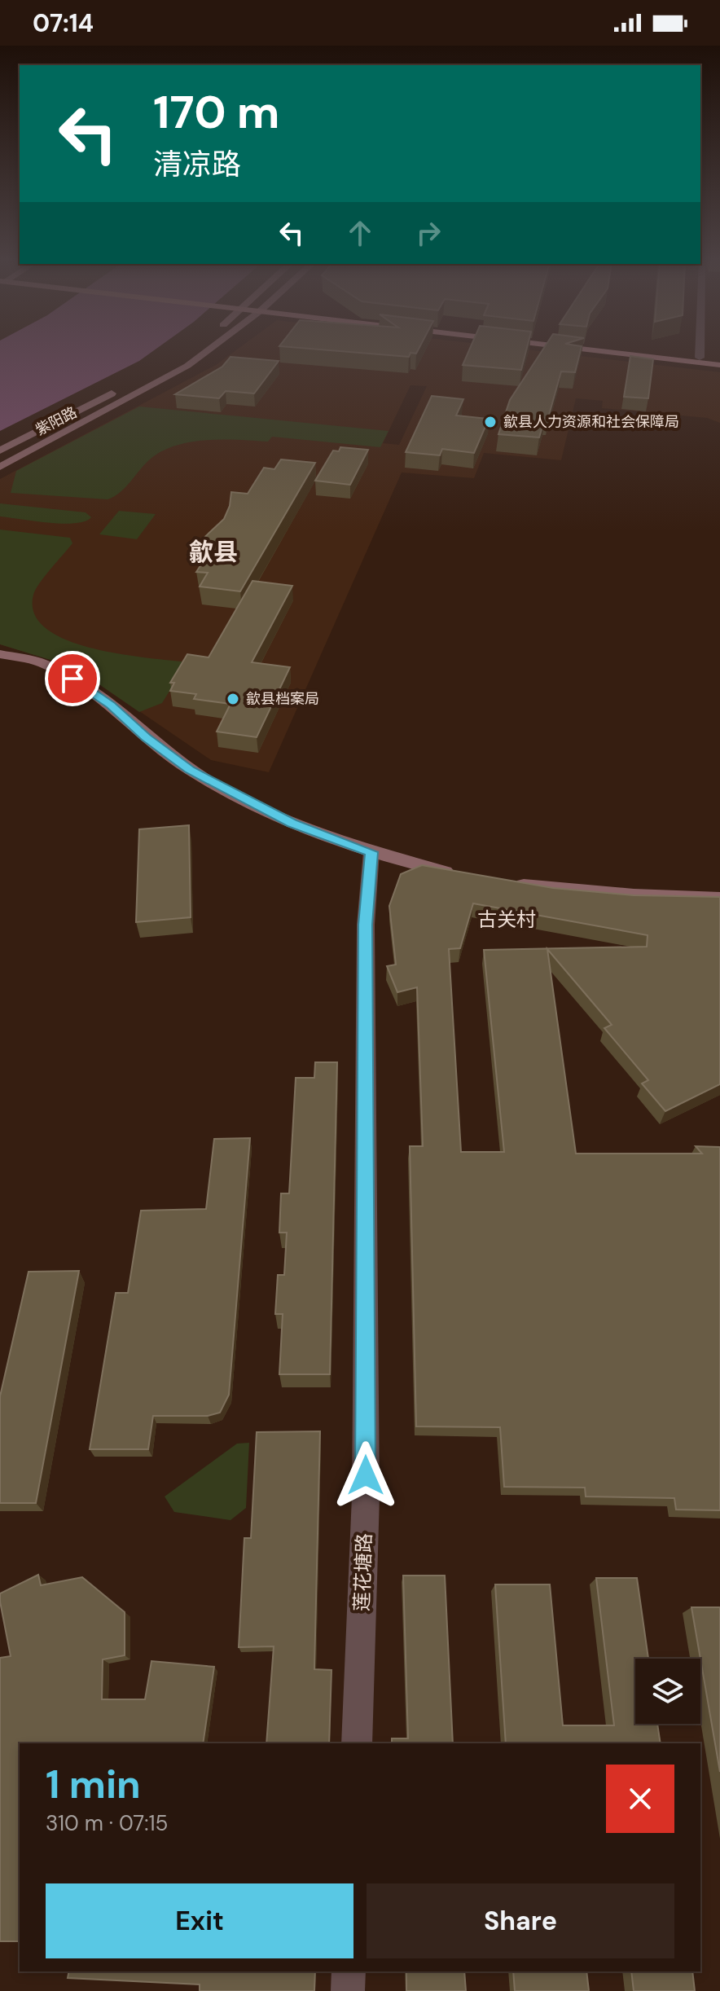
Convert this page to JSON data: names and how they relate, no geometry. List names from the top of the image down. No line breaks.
{"streets":{"main road":["紫阳路"],"street":["莲花塘路"]},"districts":["歙县","古关村"],"places":["歙县人力资源和社会保障局","歙县档案局"],"page":{"status":"07:14","turn":["170 m","清凉路"],"heading":["1 min","310 m · 07:15"],"buttons":["Exit","Share"]}}
